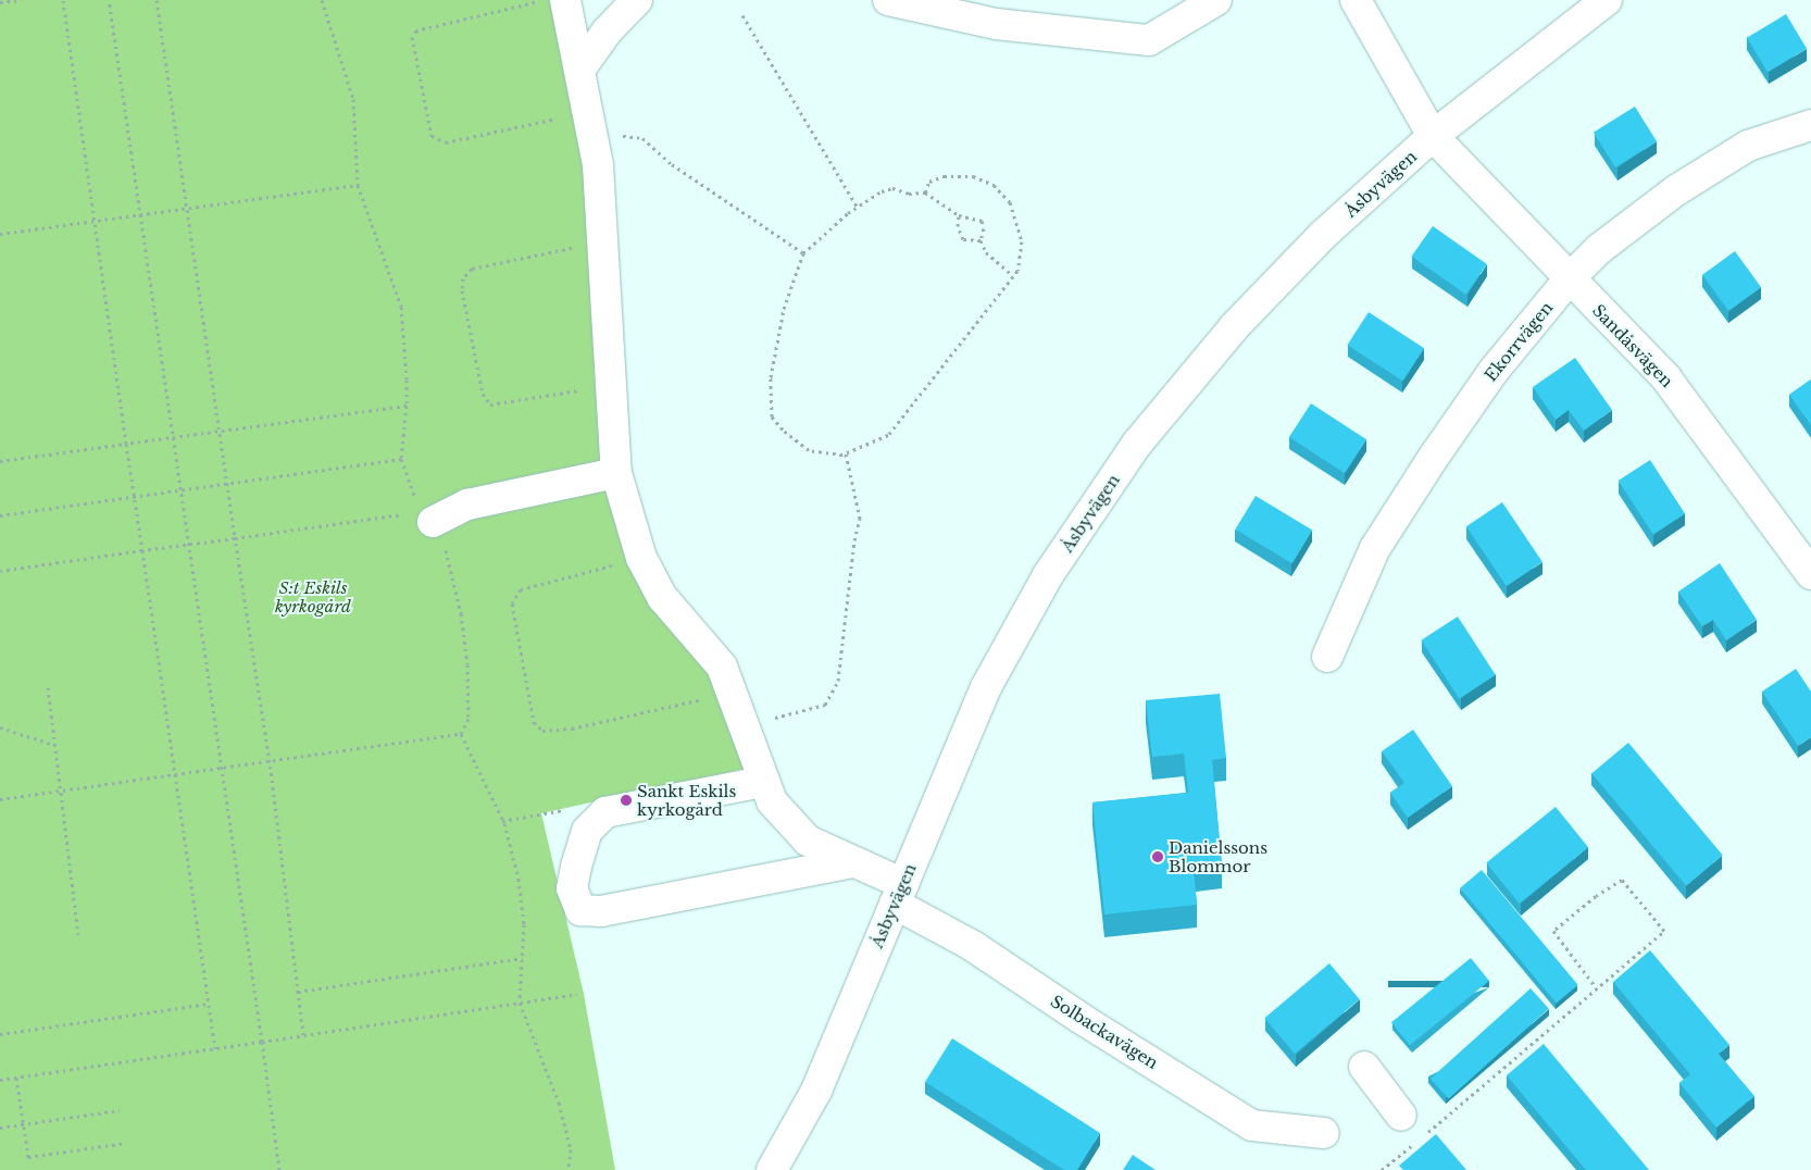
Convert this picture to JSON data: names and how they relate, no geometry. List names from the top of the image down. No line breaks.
{"streets":{"street":["Åsbyvägen","Ekorrvägen","Sandåsvägen","Solbackavägen"]},"crossings":[["Åsbyvägen","Sandåsvägen"],["Åsbyvägen","Solbackavägen"],["Ekorrvägen","Sandåsvägen"]],"parks":["S:t Eskils kyrkogård"],"places":["Sankt Eskils kyrkogård","Danielssons Blommor"]}
